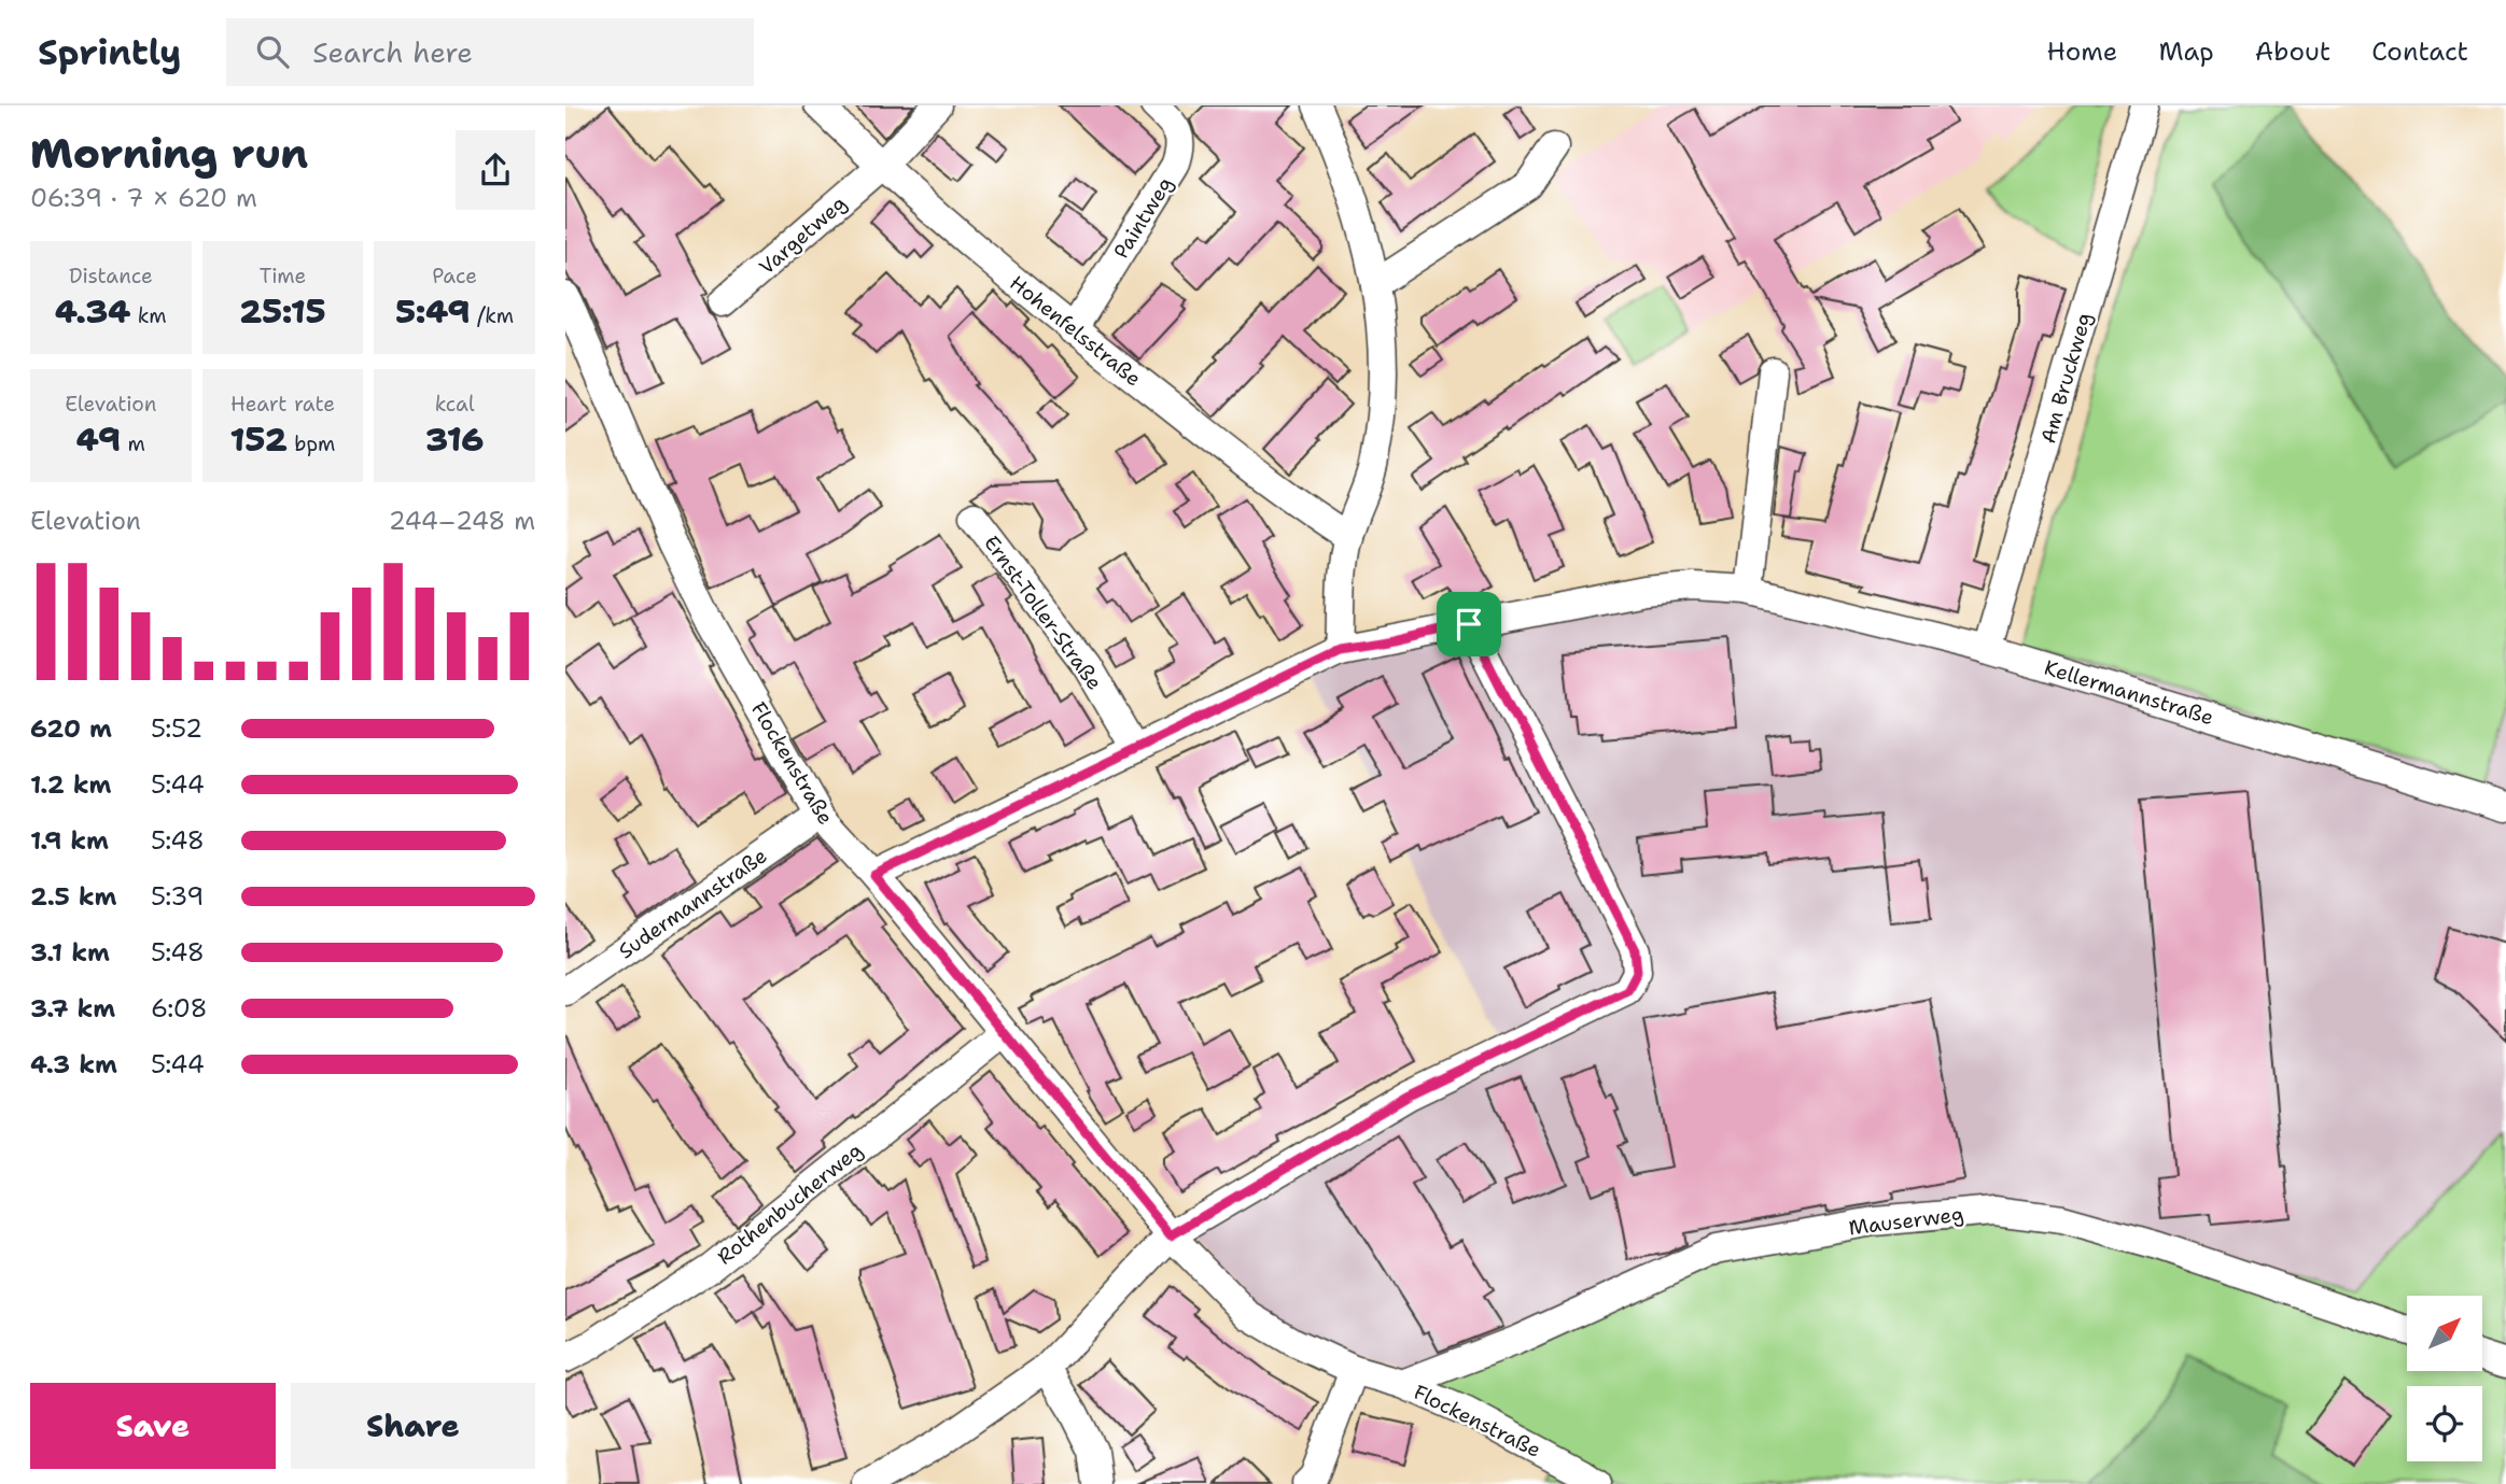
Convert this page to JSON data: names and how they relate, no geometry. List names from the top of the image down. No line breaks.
{"streets":{"street":["Paintweg","Vargetweg","Hohenfelsstraße","Am Bruckweg","Ernst-Toller-Straße","Kellermannstraße","Flockenstraße","Sudermannstraße","Rothenbucherweg","Mauserweg"]},"crossings":[["Paintweg","Hohenfelsstraße"],["Vargetweg","Hohenfelsstraße"],["Am Bruckweg","Kellermannstraße"],["Ernst-Toller-Straße","Kellermannstraße"],["Kellermannstraße","Flockenstraße"],["Flockenstraße","Sudermannstraße"],["Flockenstraße","Rothenbucherweg"],["Flockenstraße","Mauserweg"]],"north":"top right","page":{"header":"Sprintly","search":"Search here","nav":["Home","Map","About","Contact"],"heading":["Morning run","06:39 · 7 × 620 m"],"stats":[["Distance","4.34 km"],["Time","25:15"],["Pace","5:49 /km"],["Elevation","49 m"],["Heart rate","152 bpm"],["kcal","316"]],"chart":["Elevation","244–248 m"],"list":[{"name":"620 m","note":"5:52"},{"name":"1.2 km","note":"5:44"},{"name":"1.9 km","note":"5:48"},{"name":"2.5 km","note":"5:39"},{"name":"3.1 km","note":"5:48"},{"name":"3.7 km","note":"6:08"},{"name":"4.3 km","note":"5:44"}],"buttons":["Save","Share"]}}
